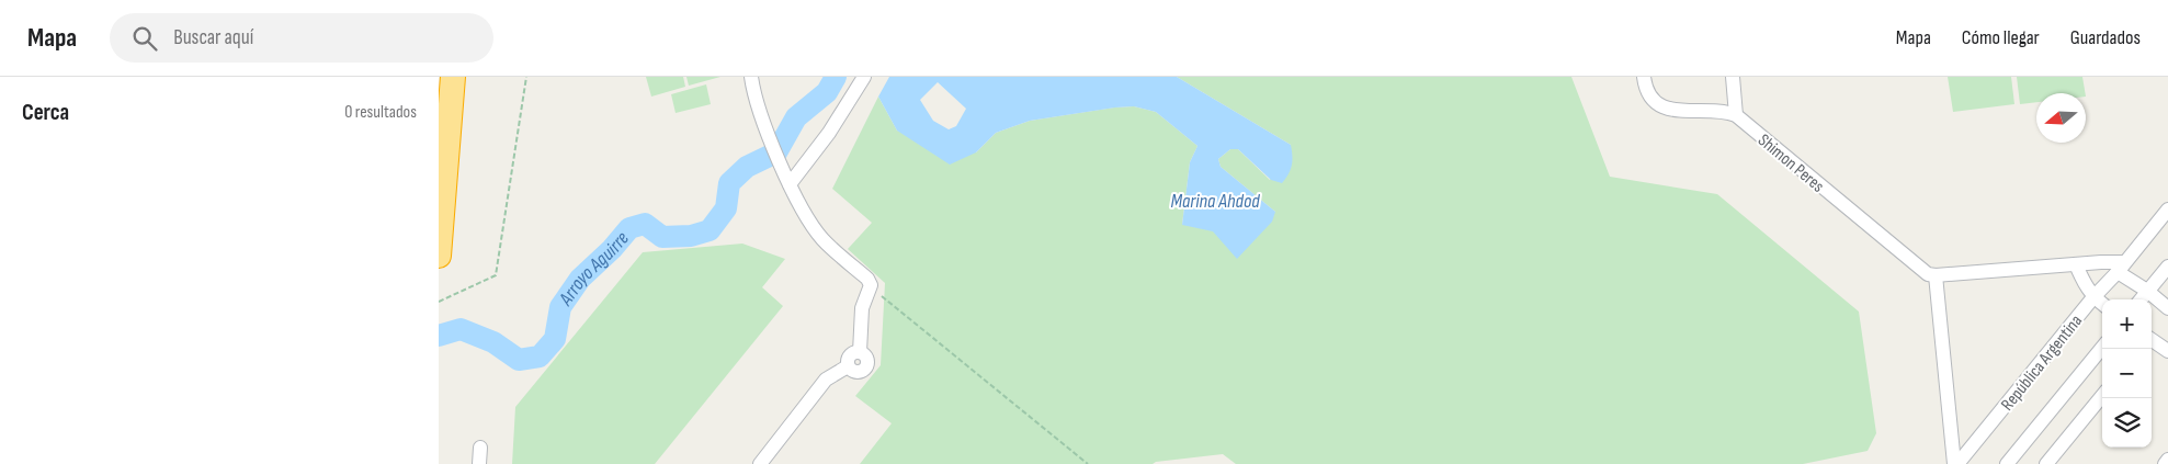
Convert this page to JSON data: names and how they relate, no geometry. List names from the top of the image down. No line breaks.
{"streets":{"street":["Shimon Peres","República Argentina"]},"water":["Marina Ahdod","Arroyo Aguirre"],"north":"left","page":{"header":"Mapa","search":"Buscar aquí","nav":["Mapa","Cómo llegar","Guardados"],"heading":["Cerca","0 resultados"],"map_buttons":["+","−"]}}
